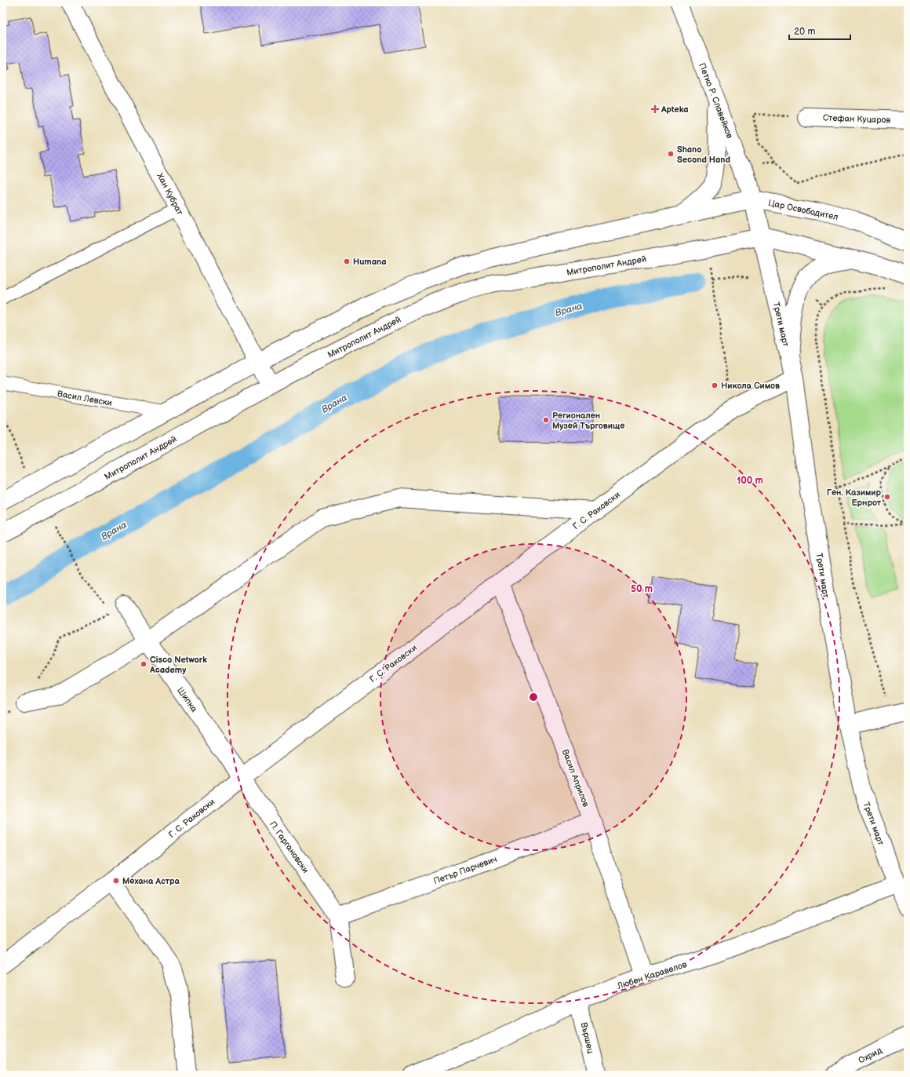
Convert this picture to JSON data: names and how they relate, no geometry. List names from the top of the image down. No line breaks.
{"streets":{"street":["Петко Р. Славейков","Стефан Куцаров","Хан Кубрат","Цар Освободител","Митрополит Андрей","Трети март","Васил Левски","Г. С. Раковски","Шипка","Васил Априлов","П. Гаргановски","Петър Парчевич","Любен Каравелов","Вършец","Охрид"]},"crossings":[["Петко Р. Славейков","Цар Освободител"],["Петко Р. Славейков","Митрополит Андрей"],["Петко Р. Славейков","Трети март"],["Хан Кубрат","Митрополит Андрей"],["Митрополит Андрей","Трети март"],["Трети март","Г. С. Раковски"],["Трети март","Любен Каравелов"],["Г. С. Раковски","Шипка"],["Г. С. Раковски","Васил Априлов"],["Г. С. Раковски","П. Гаргановски"],["Шипка","П. Гаргановски"],["Васил Априлов","Петър Парчевич"],["Васил Априлов","Любен Каравелов"],["П. Гаргановски","Петър Парчевич"],["Любен Каравелов","Вършец"]],"water":["Врана"],"places":{"health":["Apteka"],"other":["Shano Second Hand","Humana","Никола Симов","Регионален Музей Търговище","Ген. Казимир Ернрот","Cisco Network Academy","Механа Астра"]},"scale_bar":"20 m","rings":["100 m","50 m"]}
